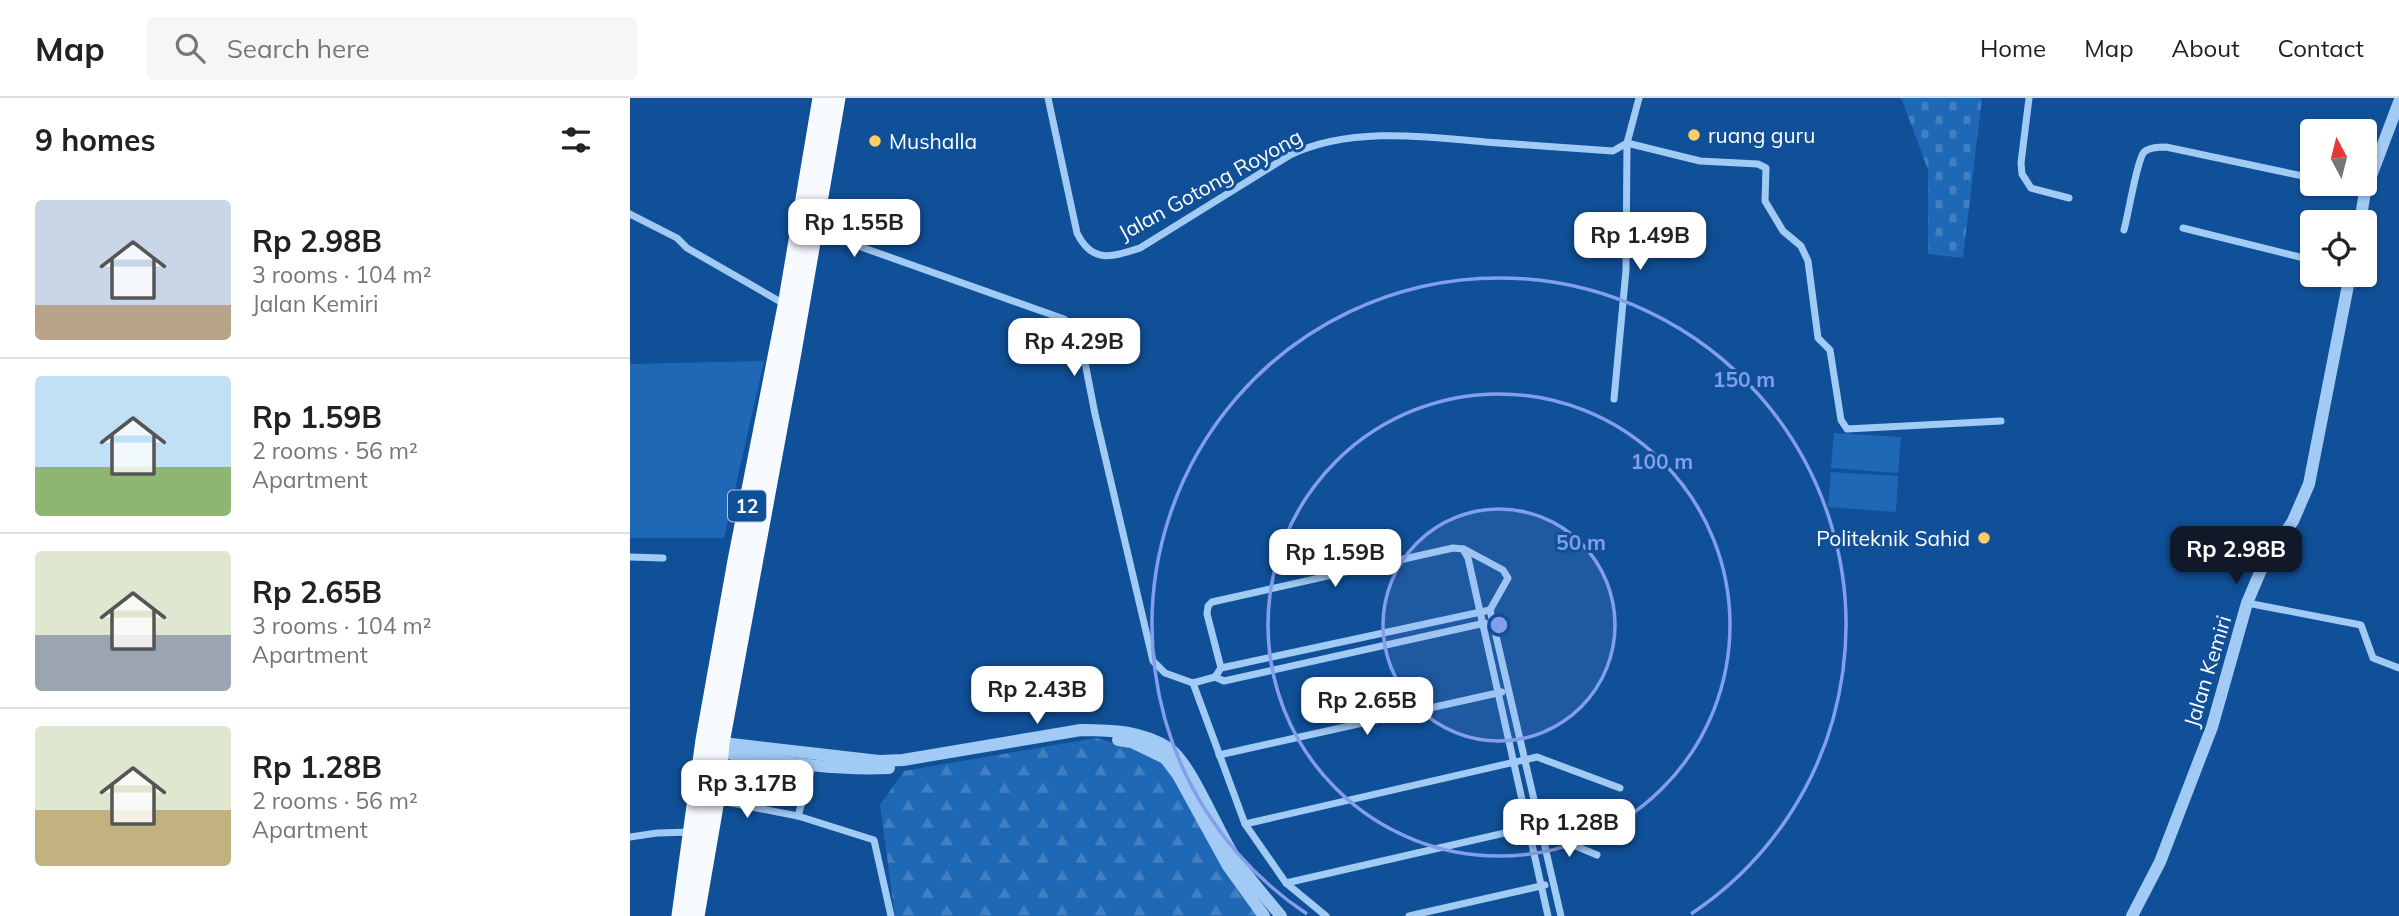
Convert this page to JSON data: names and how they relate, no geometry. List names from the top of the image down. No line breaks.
{"streets":{"highway":["12"],"street":["Jalan Gotong Royong","Jalan Kemiri"]},"places":["ruang guru","Mushalla","Politeknik Sahid"],"north":"top","page":{"header":"Map","search":"Search here","nav":["Home","Map","About","Contact"],"heading":"9 homes","list":[{"name":"Rp 2.98B","note":"3 rooms · 104 m² · Jalan Kemiri"},{"name":"Rp 1.59B","note":"2 rooms · 56 m² · Apartment"},{"name":"Rp 2.65B","note":"3 rooms · 104 m² · Apartment"},{"name":"Rp 1.28B","note":"2 rooms · 56 m² · Apartment"}],"price":["Rp 1.55B","Rp 1.49B","Rp 4.29B","Rp 2.98B","Rp 1.59B","Rp 2.43B","Rp 2.65B","Rp 3.17B","Rp 1.28B"]},"rings":["150 m","100 m","50 m"]}
